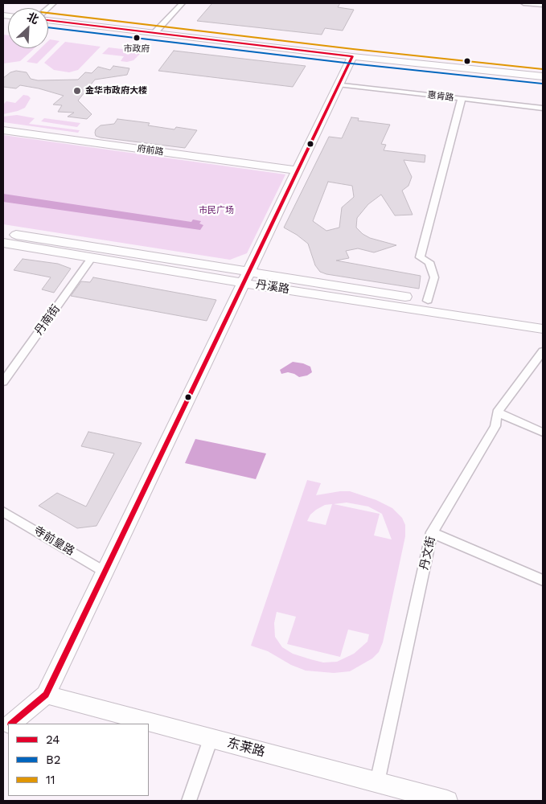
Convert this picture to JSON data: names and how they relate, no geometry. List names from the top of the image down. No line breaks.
{"streets":{"main road":["丹溪路"],"street":["惠肯路","府前路","丹南街","寺前皇路","丹文街","东莱路"]},"crossings":[["丹溪路","丹南街"],["丹文街","东莱路"]],"parks":["市民广场"],"places":["市政府","金华市政府大楼"],"lines":["transit line 11","transit line 24","transit line B2"],"legend":["24","B2","11"],"north":"top right"}
